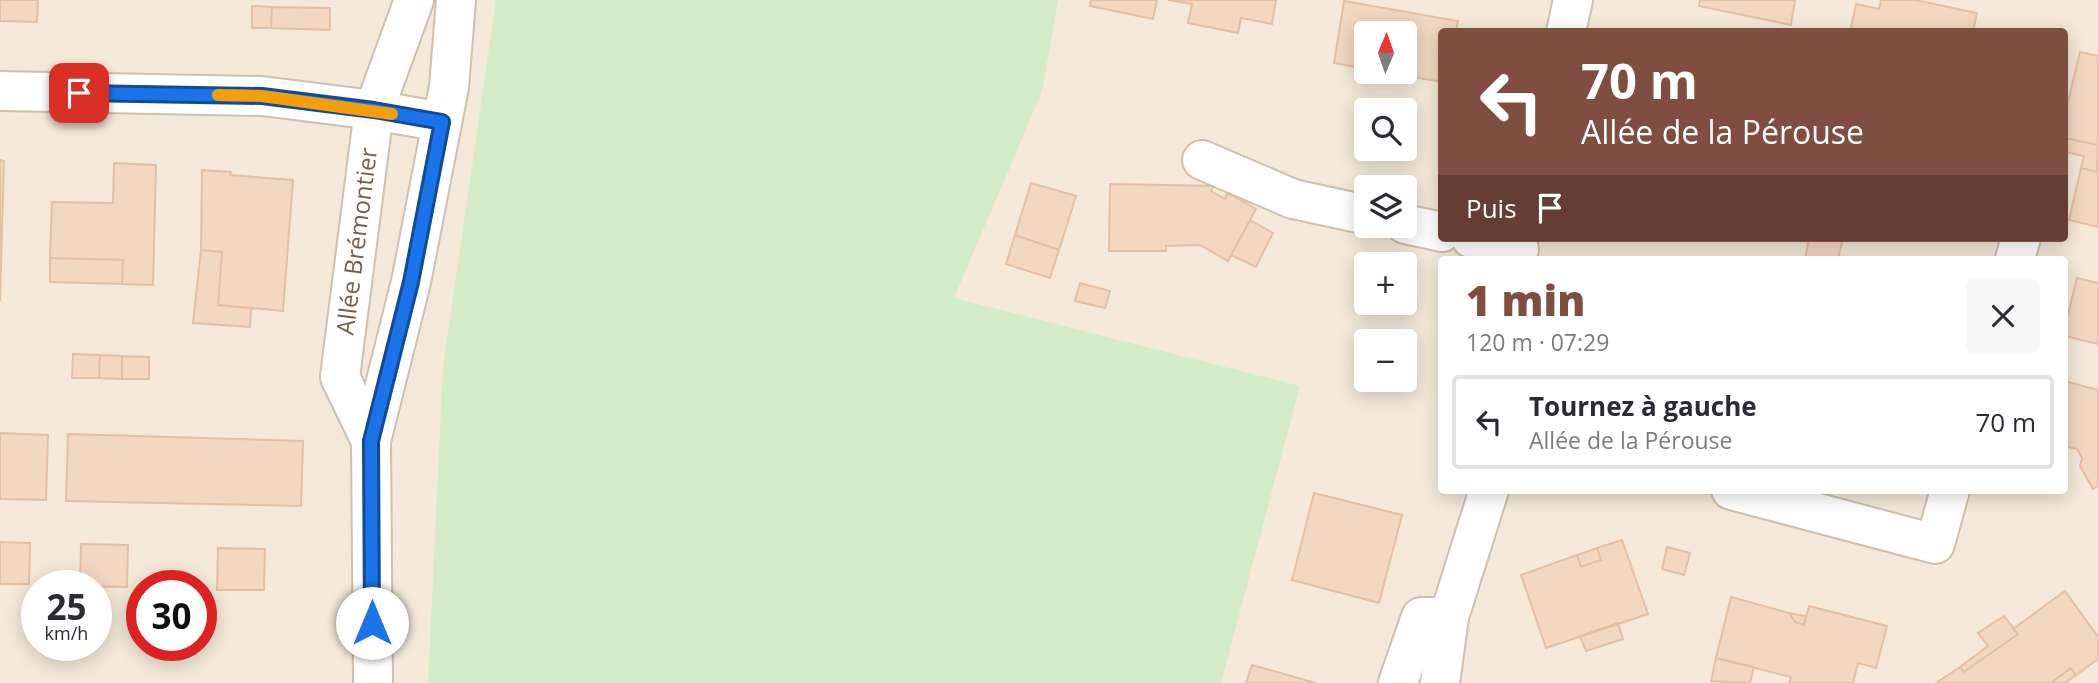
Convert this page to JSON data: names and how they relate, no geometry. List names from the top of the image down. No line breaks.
{"streets":{"street":["Allée Brémontier"]},"north":"top","page":{"map_buttons":["+","−"],"turn":["70 m","Allée de la Pérouse"],"then":"Puis","heading":["1 min","120 m · 07:29"],"list":[{"name":"Tournez à gauche","note":"Allée de la Pérouse","value":"70 m"}],"speed":"25 km/h","limit":"30"}}
